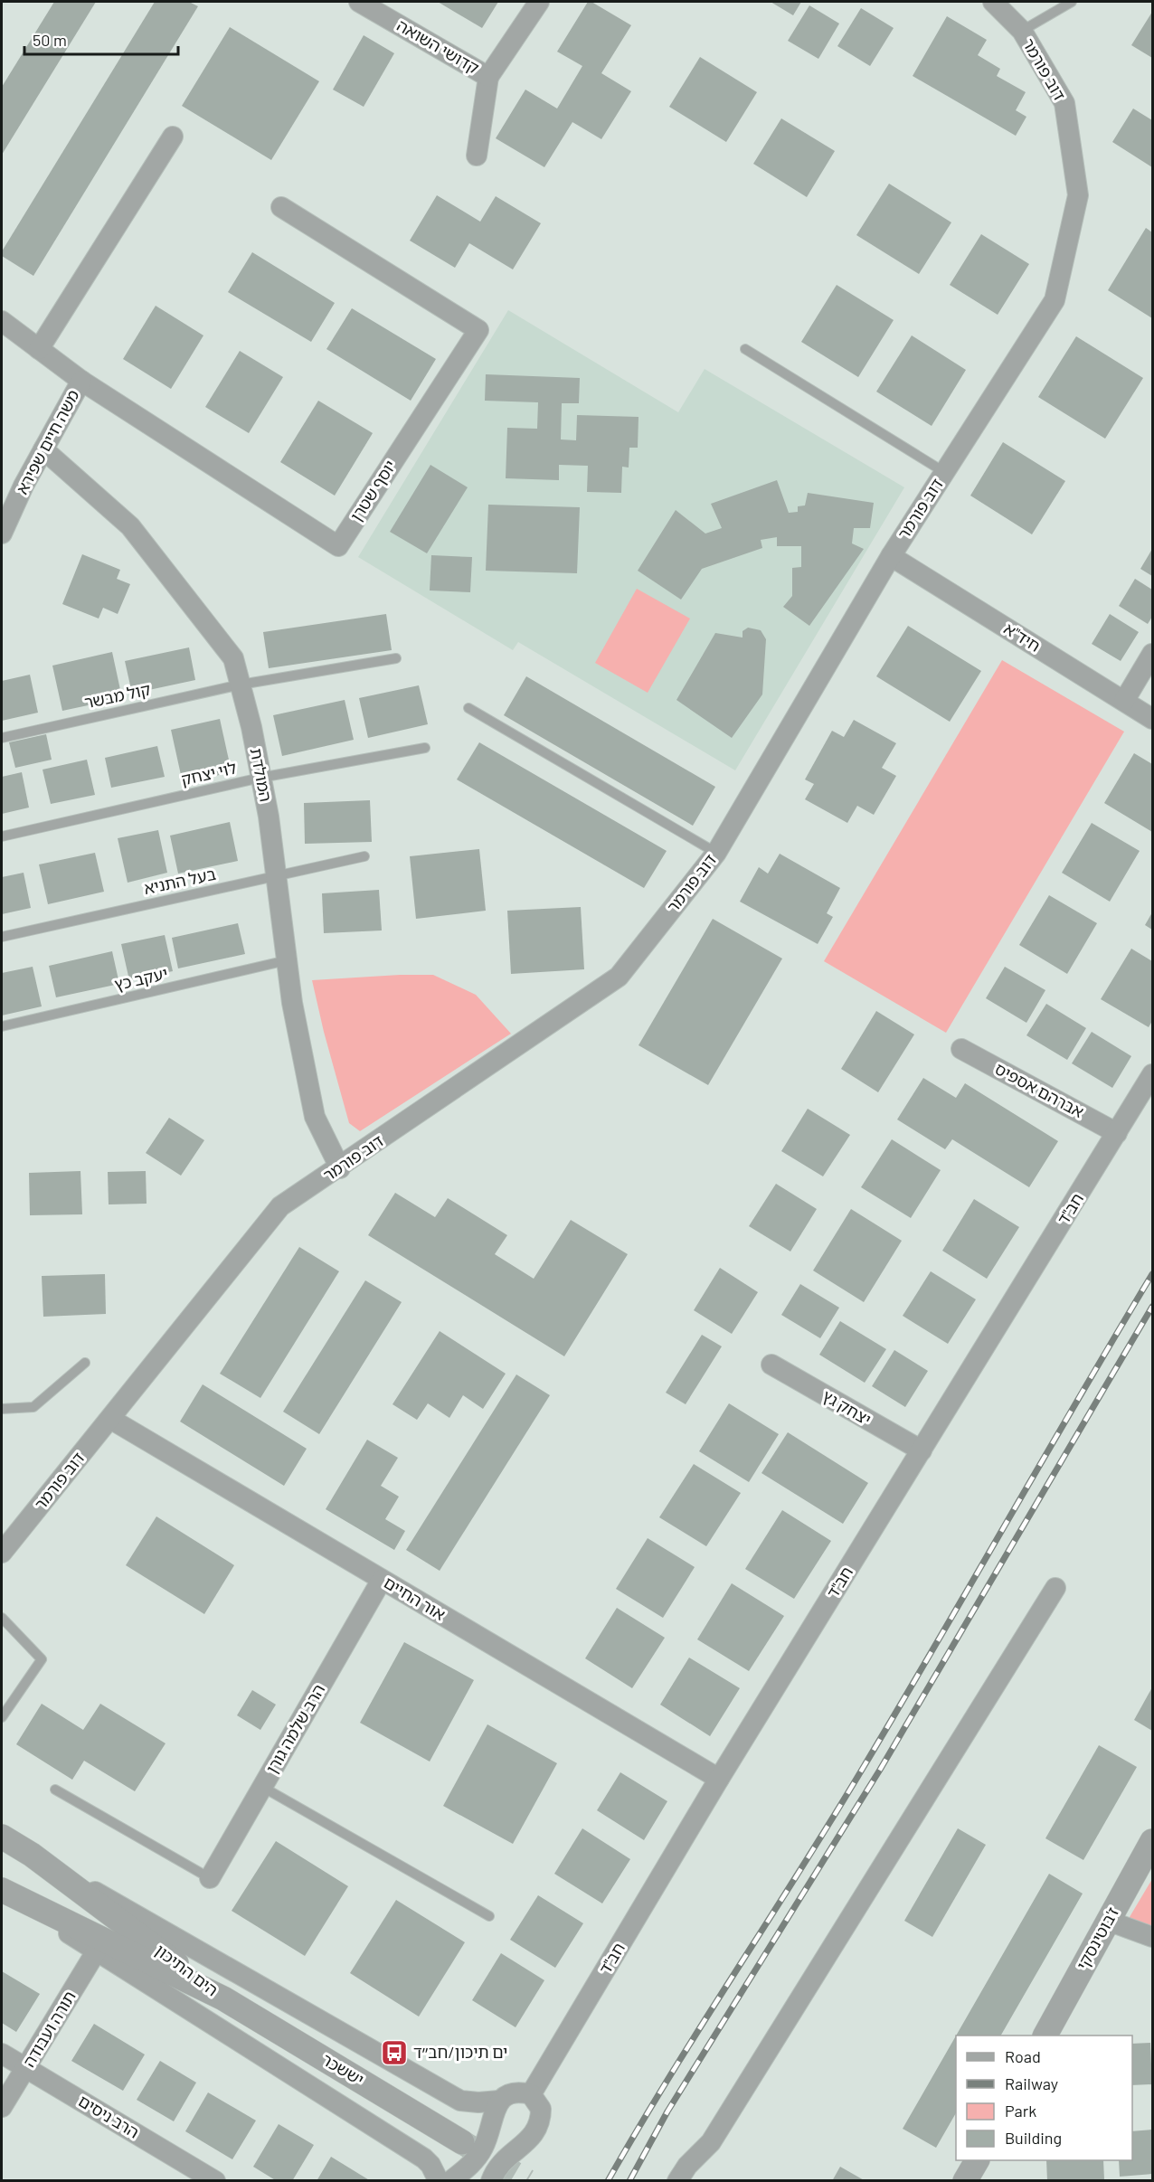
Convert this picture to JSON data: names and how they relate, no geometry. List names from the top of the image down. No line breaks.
{"streets":{"street":["קדושי השואה","דוב פורמר","משה חיים שפירא","יוסף שטרן","חיד\"א","המולדת","אברהם אספיס","חב\"ד","יצחק גץ","אור החיים","הרב שלמה גורן","ז'בוטינסקי","הים התיכון","תורה ועבודה","יששכר","הרב ניסים"],"lane":["קול מבשר","לוי יצחק","בעל התניא","יעקב כץ"]},"crossings":[["דוב פורמר","חיד\"א"],["דוב פורמר","המולדת"],["דוב פורמר","אור החיים"],["משה חיים שפירא","יוסף שטרן"],["משה חיים שפירא","המולדת"],["קול מבשר","המולדת"],["לוי יצחק","המולדת"],["המולדת","בעל התניא"],["המולדת","יעקב כץ"],["אברהם אספיס","חב\"ד"],["חב\"ד","יצחק גץ"],["חב\"ד","אור החיים"],["אור החיים","הרב שלמה גורן"],["הים התיכון","יששכר"],["תורה ועבודה","הרב ניסים"]],"places":{"bus stop":["ים תיכון/חב״ד"]},"legend":["Road","Railway","Park","Building"],"scale_bar":"50 m"}
